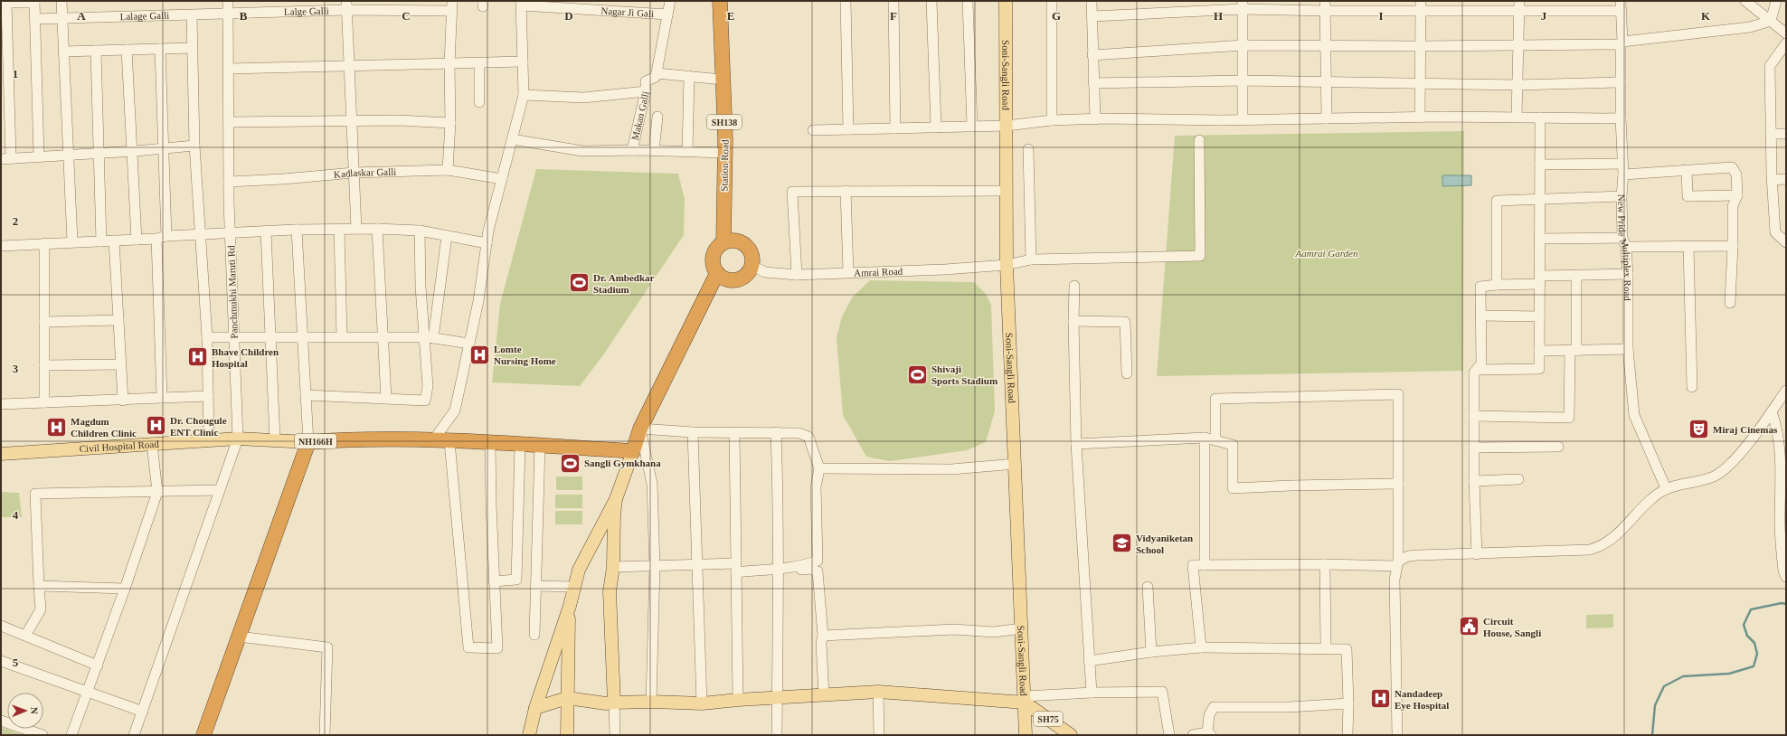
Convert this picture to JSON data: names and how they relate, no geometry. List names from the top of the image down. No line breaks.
{"streets":{"highway":["SH138","Station Road","NH166H"],"main road":["Soni-Sangli Road","Civil Hospital Road","SH75"],"street":["Lalge Galli","Nagar Ji Gali","Lalage Galli","Makan Galli","Kadlaskar Galli","New Pride Multiplex Road","Amrai Road","Panchmukhi Maruti Rd"]},"crossings":[["Lalge Galli","Lalage Galli"],["Lalge Galli","Panchmukhi Maruti Rd"],["Lalage Galli","Panchmukhi Maruti Rd"],["Soni-Sangli Road","Amrai Road"],["Soni-Sangli Road","SH75"],["Station Road","Amrai Road"],["Kadlaskar Galli","Panchmukhi Maruti Rd"],["Panchmukhi Maruti Rd","Civil Hospital Road"],["NH166H","Civil Hospital Road"]],"parks":["Aamrai Garden"],"places":{"sports":["Dr. Ambedkar Stadium","Shivaji Sports Stadium","Sangli Gymkhana"],"hospital":["Lomte Nursing Home","Bhave Children Hospital","Dr. Chougule ENT Clinic","Magdum Children Clinic","Nandadeep Eye Hospital"],"theatre":["Miraj Cinemas"],"school or university":["Vidyaniketan School"],"public building":["Circuit House, Sangli"]},"north":"right","grid":{"columns":["A","B","C","D","E","F","G","H","I","J","K"],"rows":["1","2","3","4","5"]}}
